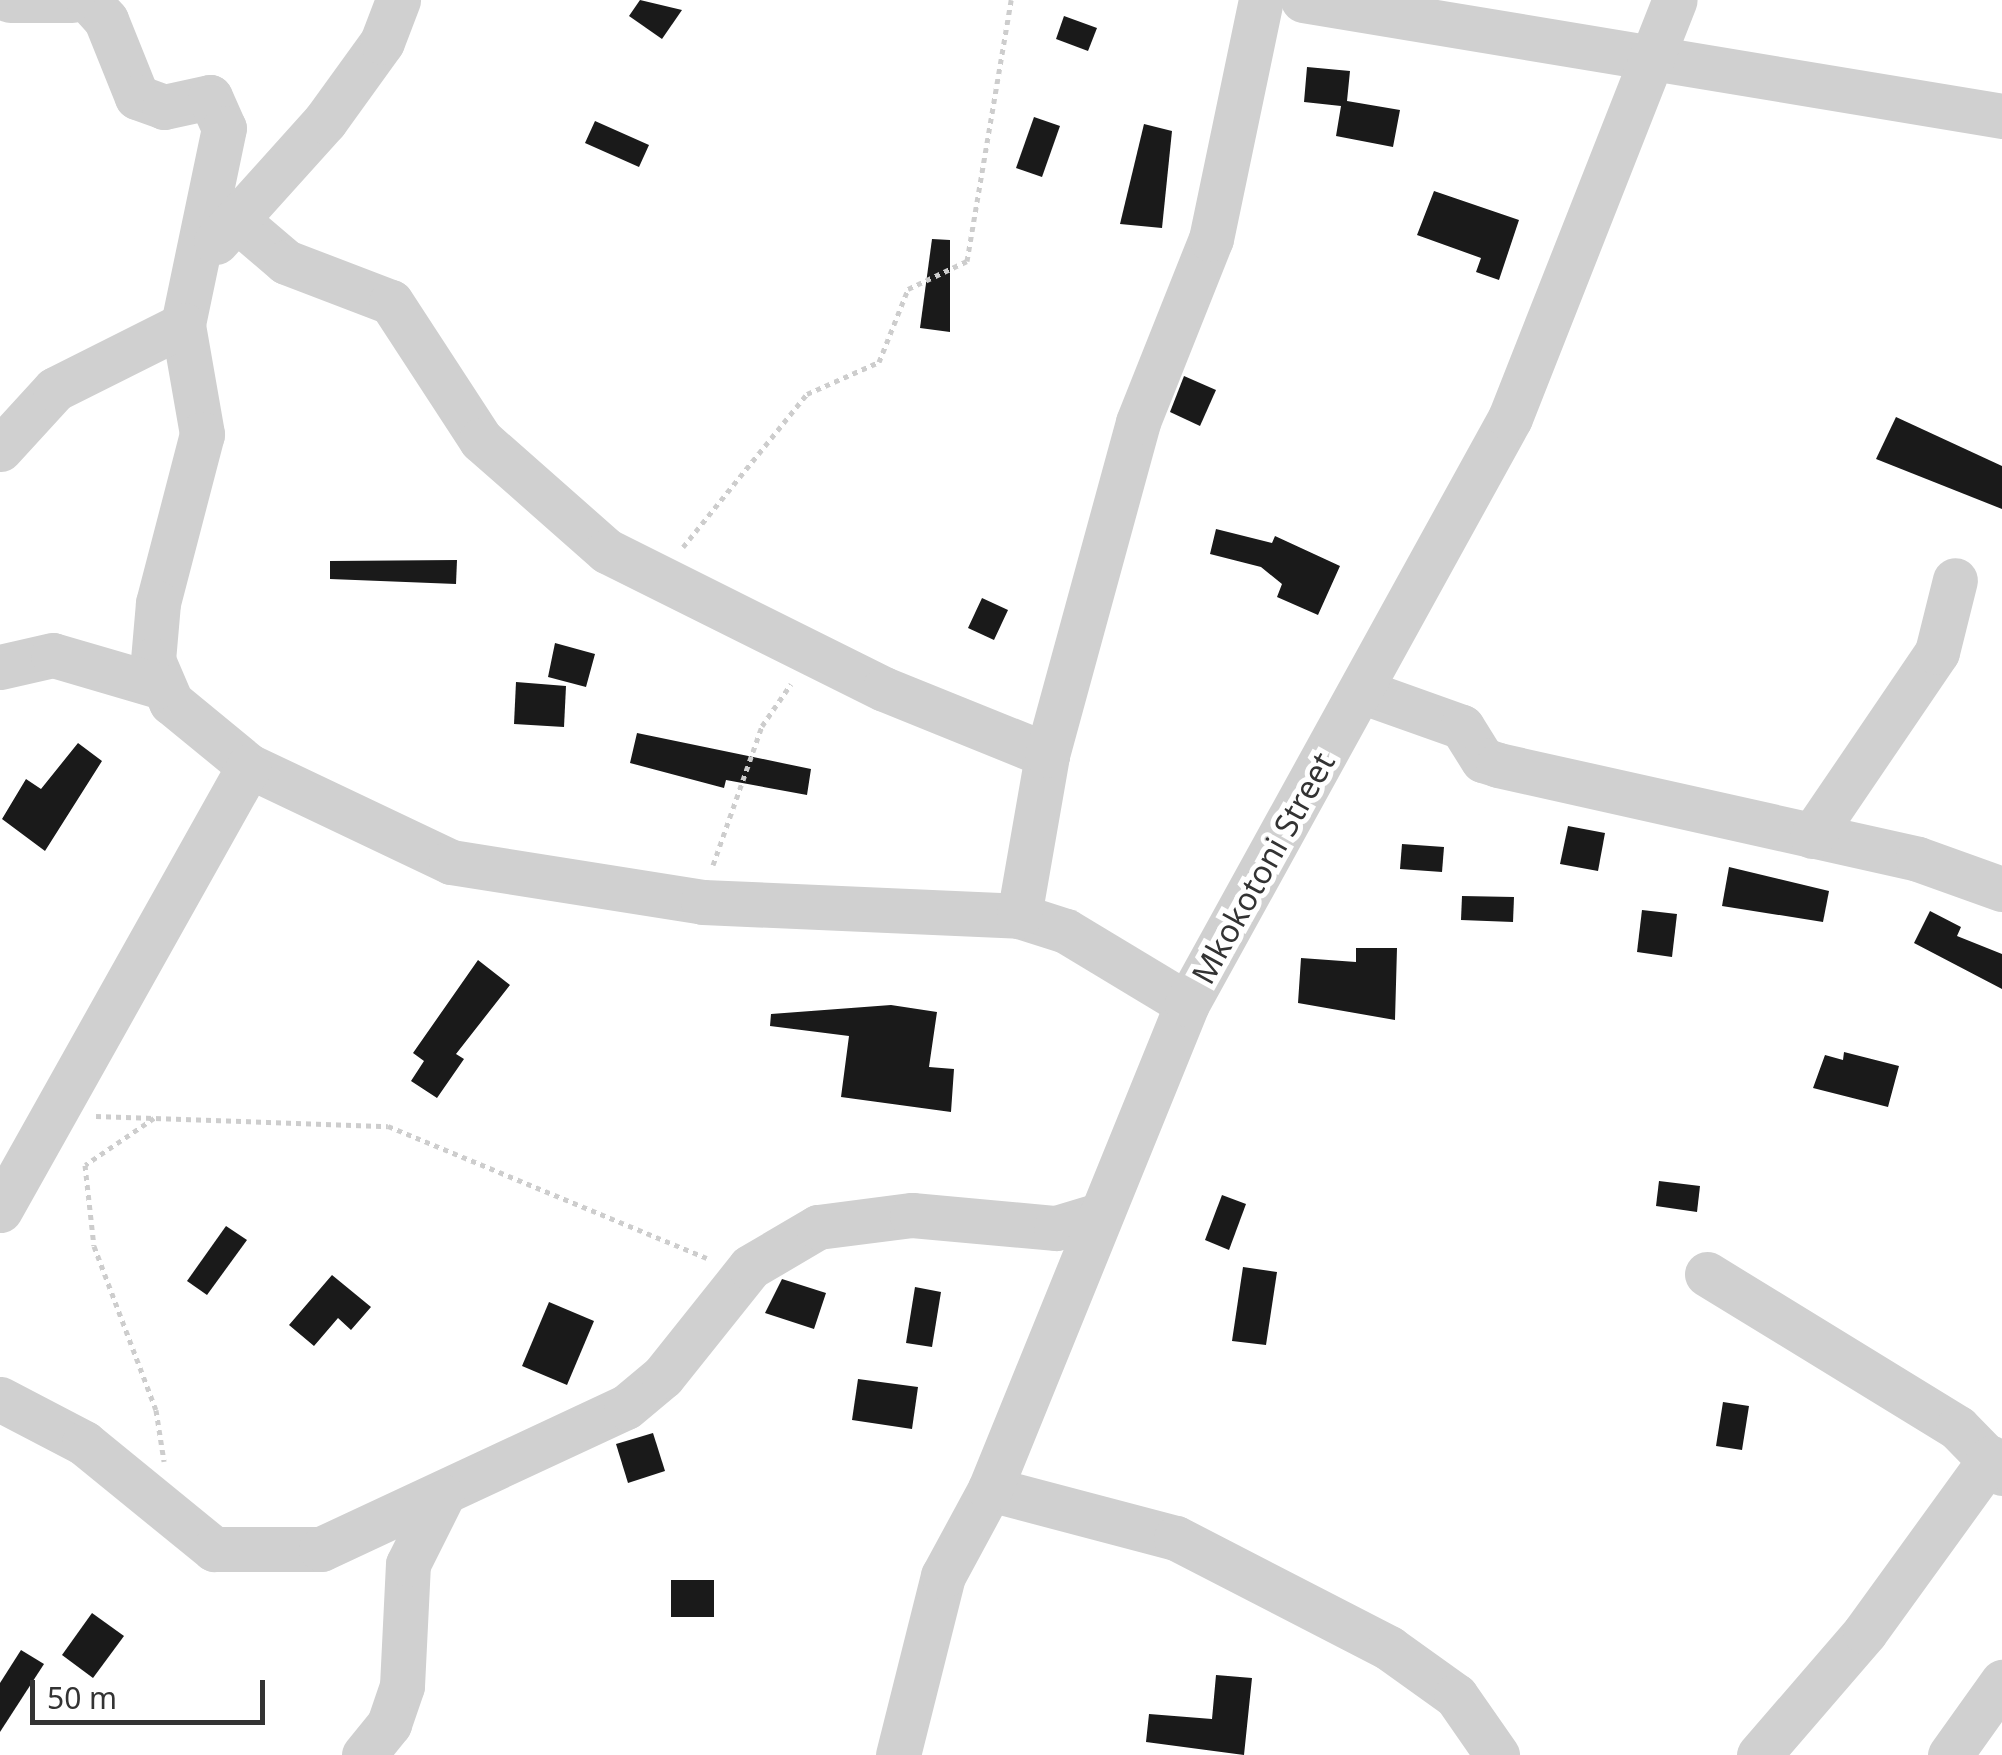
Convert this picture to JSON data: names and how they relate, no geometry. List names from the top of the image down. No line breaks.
{"streets":{"street":["Mkokotoni Street"]},"scale_bar":"50 m"}
